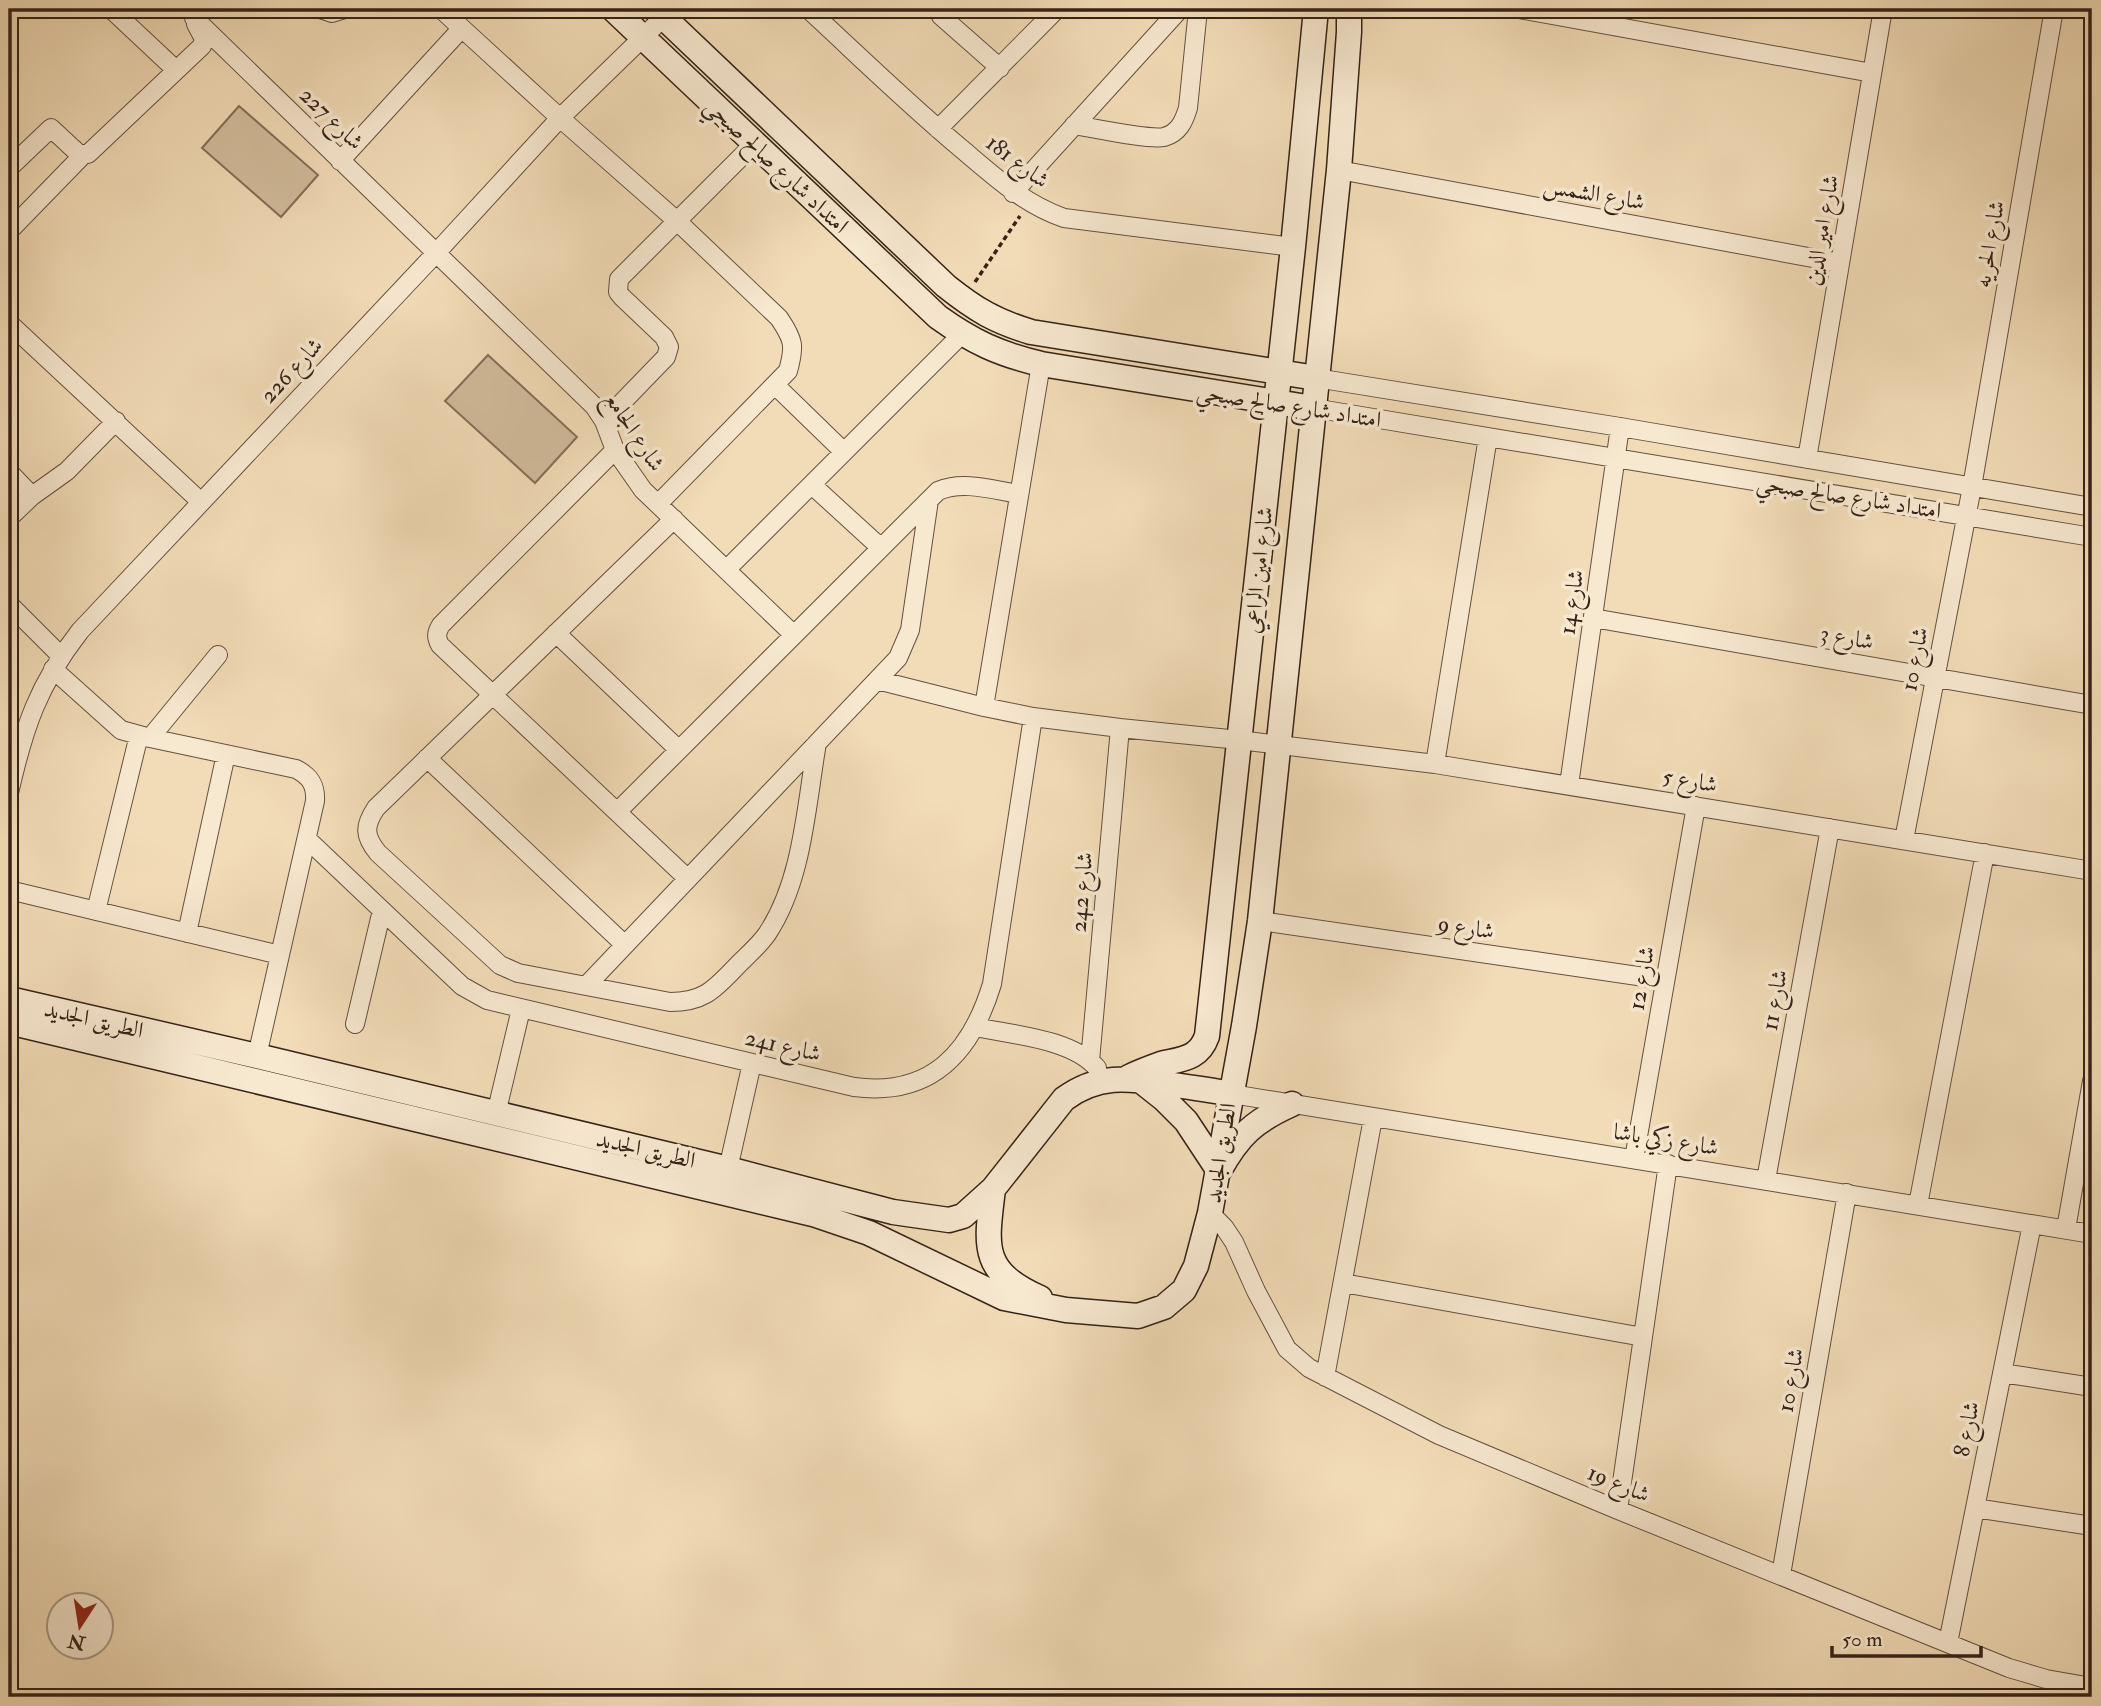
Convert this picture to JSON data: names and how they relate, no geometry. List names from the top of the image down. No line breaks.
{"streets":{"street":["شارع 227","شارع 181","امتداد شارع صالح صبحي","شارع الشمس","شارع امير الدين","شارع الحريه","شارع 226","شارع الجامع","شارع امين الراعي","شارع 14","شارع 3","شارع 10","شارع 5","شارع 242","شارع 9","شارع 12","شارع 11","الطريق الجديد","شارع 241","شارع زكي باشا","شارع 8","شارع 19"]},"crossings":[["شارع 227","شارع 226"],["شارع 227","شارع الجامع"],["شارع 181","شارع امين الراعي"],["امتداد شارع صالح صبحي","شارع امير الدين"],["امتداد شارع صالح صبحي","شارع الحريه"],["امتداد شارع صالح صبحي","شارع 226"],["امتداد شارع صالح صبحي","شارع امين الراعي"],["امتداد شارع صالح صبحي","شارع 14"],["امتداد شارع صالح صبحي","شارع 10"],["شارع الشمس","شارع امير الدين"],["شارع الشمس","شارع امين الراعي"],["شارع الحريه","شارع 10"],["شارع 226","شارع الجامع"],["شارع امين الراعي","شارع 5"],["شارع امين الراعي","شارع 242"],["شارع امين الراعي","شارع 9"],["شارع امين الراعي","الطريق الجديد"],["شارع امين الراعي","شارع زكي باشا"],["شارع امين الراعي","شارع 19"],["شارع 14","شارع 3"],["شارع 14","شارع 5"],["شارع 3","شارع 10"],["شارع 10","شارع 5"],["شارع 10","شارع زكي باشا"],["شارع 10","شارع 19"],["شارع 5","شارع 242"],["شارع 5","شارع 12"],["شارع 5","شارع 11"],["شارع 5","شارع 241"],["شارع 242","الطريق الجديد"],["شارع 242","شارع 19"],["شارع 9","شارع 12"],["شارع 12","شارع زكي باشا"],["شارع 11","شارع زكي باشا"],["الطريق الجديد","شارع زكي باشا"],["الطريق الجديد","شارع 19"],["شارع زكي باشا","شارع 8"],["شارع 8","شارع 19"]],"scale_bar":"50 m","north":"bottom"}
